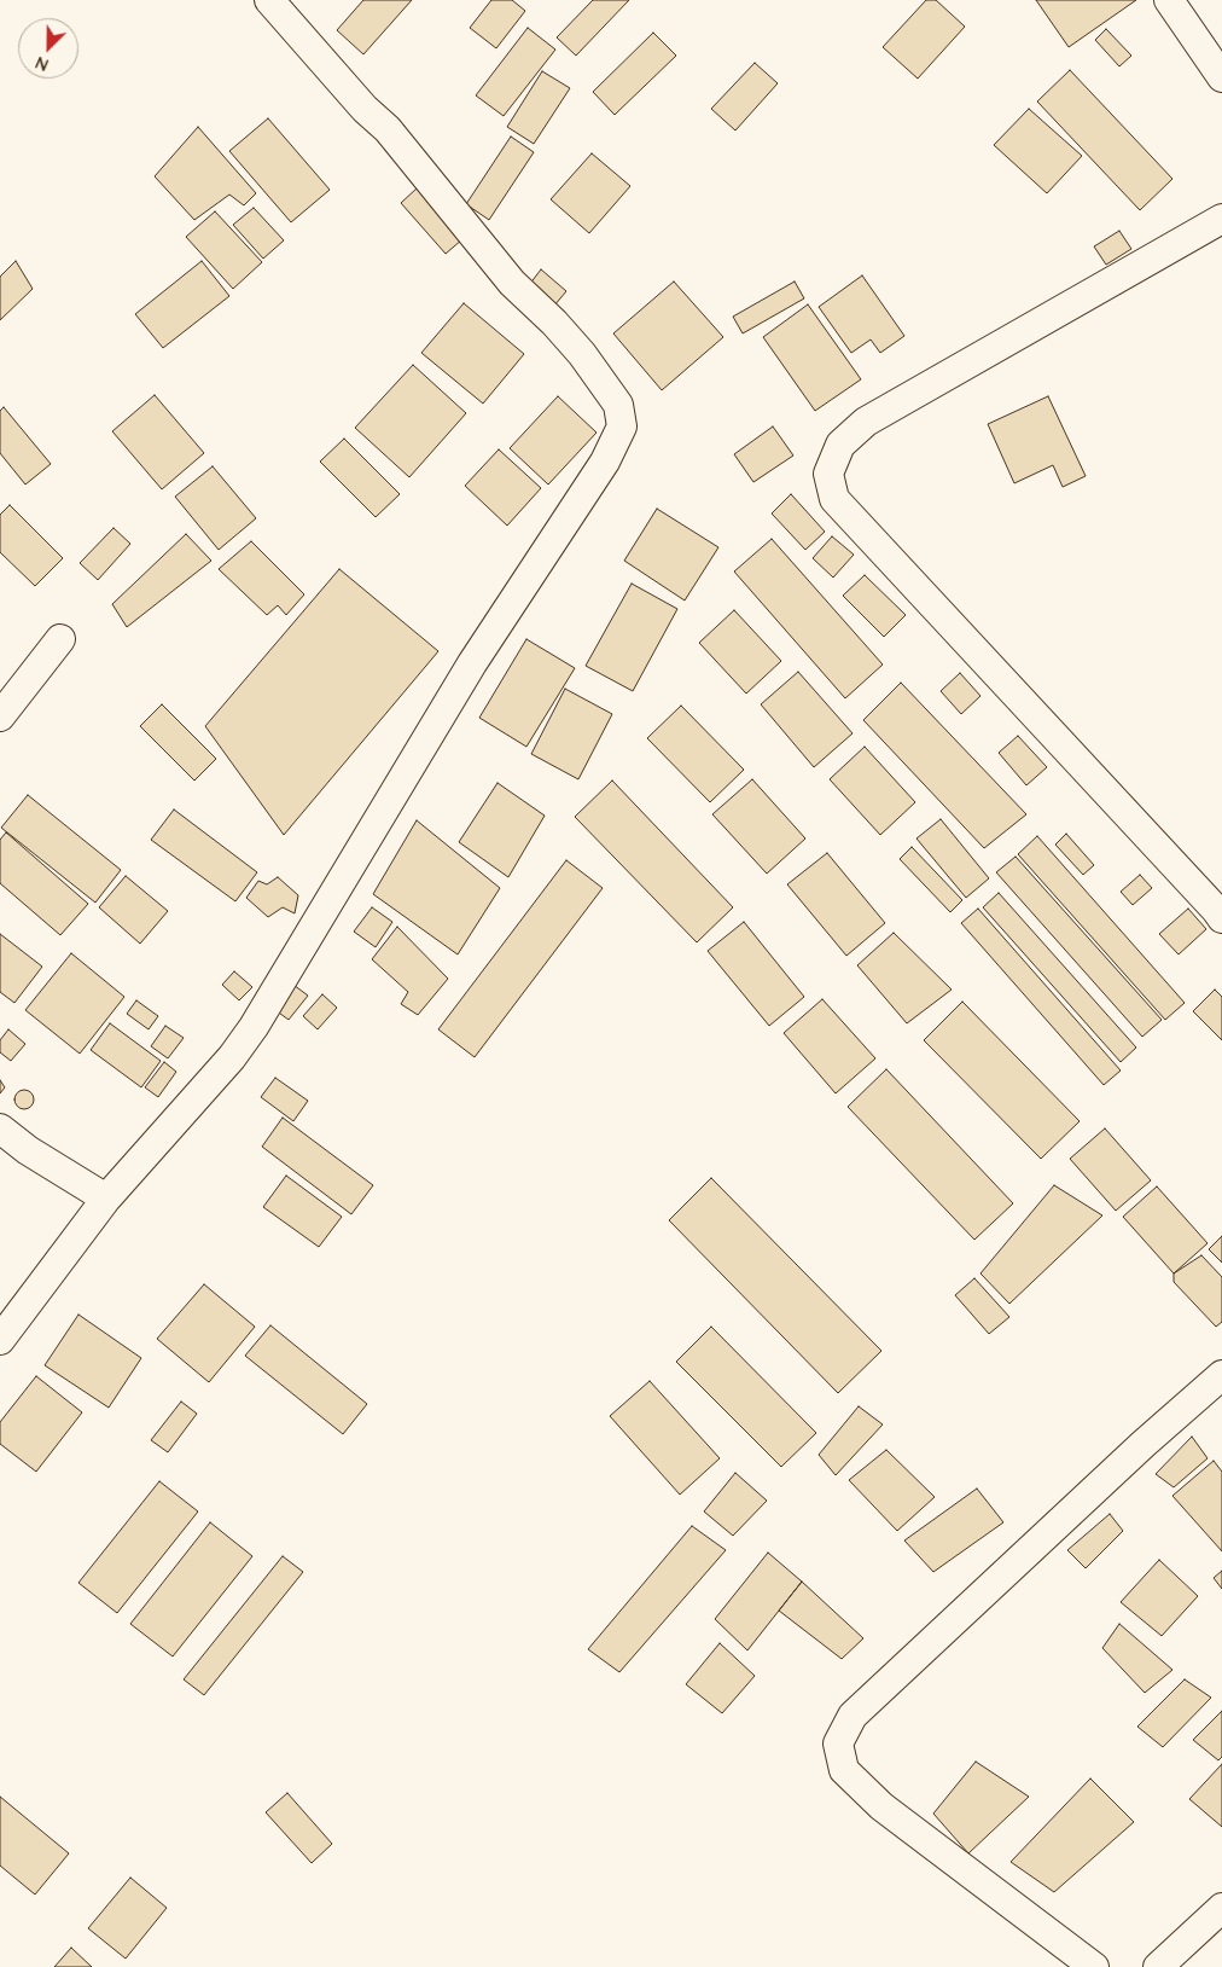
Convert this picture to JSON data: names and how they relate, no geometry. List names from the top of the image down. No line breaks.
{"north":"bottom left"}
